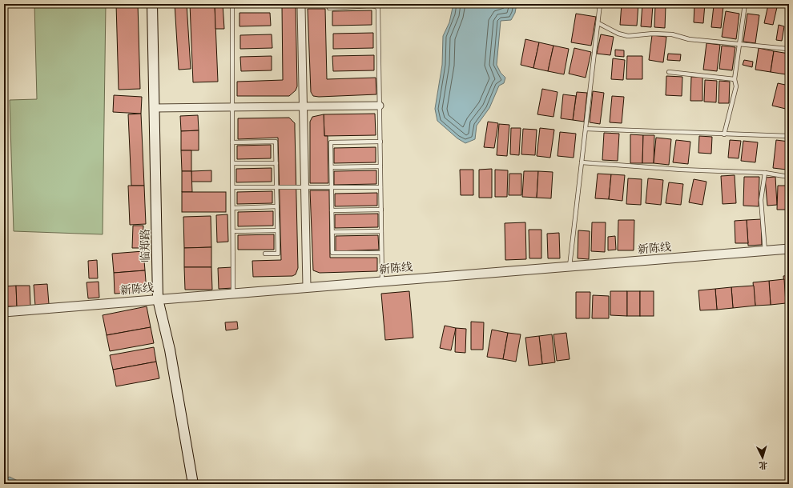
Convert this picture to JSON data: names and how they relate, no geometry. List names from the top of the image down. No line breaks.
{"streets":{"main road":["临郑路"],"street":["新陈线"]},"crossings":[["临郑路","新陈线"]],"north":"bottom"}
